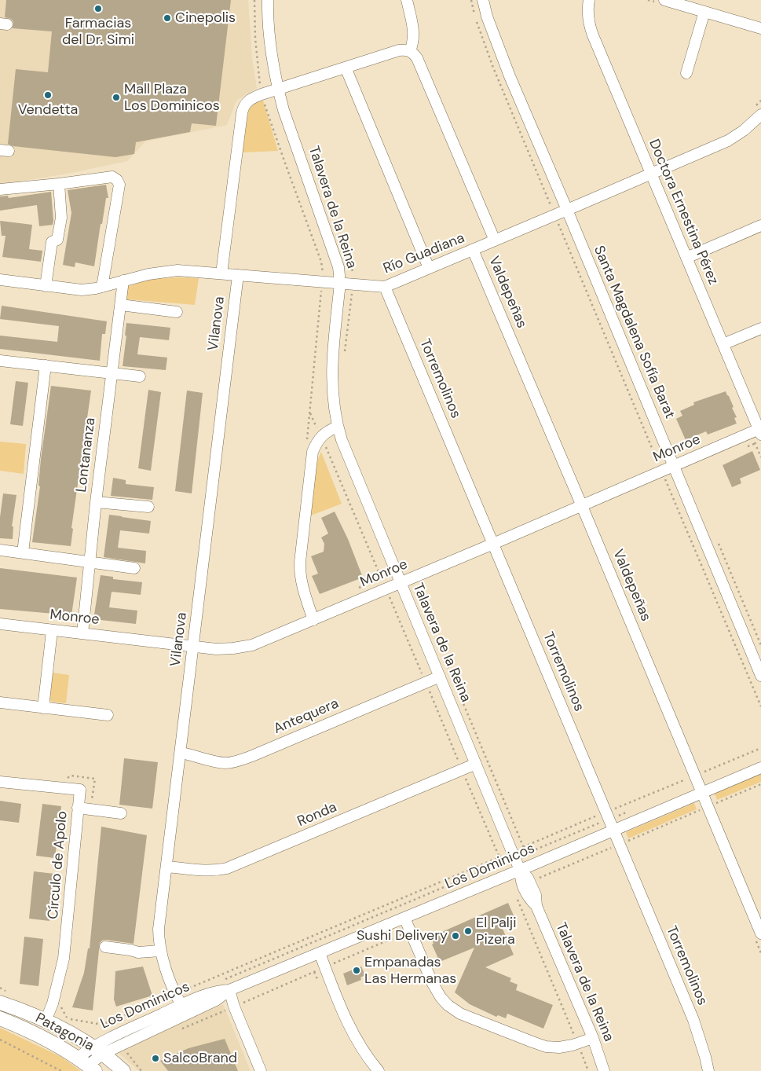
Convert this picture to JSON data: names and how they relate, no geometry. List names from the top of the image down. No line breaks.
{"streets":{"main road":["Patagonia"],"street":["Talavera de la Reina","Doctora Ernestina Pérez","Río Guadiana","Valdepeñas","Vilanova","Santa Magdalena Sofía Barat","Torremolinos","Monroe","Lontananza","Antequera","Ronda","Círculo de Apolo","Los Dominicos"]},"crossings":[["Talavera de la Reina","Río Guadiana"],["Talavera de la Reina","Monroe"],["Talavera de la Reina","Antequera"],["Talavera de la Reina","Ronda"],["Talavera de la Reina","Los Dominicos"],["Doctora Ernestina Pérez","Río Guadiana"],["Doctora Ernestina Pérez","Monroe"],["Río Guadiana","Valdepeñas"],["Río Guadiana","Vilanova"],["Río Guadiana","Santa Magdalena Sofía Barat"],["Río Guadiana","Torremolinos"],["Río Guadiana","Lontananza"],["Valdepeñas","Monroe"],["Valdepeñas","Los Dominicos"],["Vilanova","Monroe"],["Vilanova","Antequera"],["Vilanova","Ronda"],["Vilanova","Los Dominicos"],["Santa Magdalena Sofía Barat","Monroe"],["Torremolinos","Monroe"],["Torremolinos","Los Dominicos"],["Monroe","Lontananza"],["Círculo de Apolo","Patagonia"],["Los Dominicos","Patagonia"]],"places":["Farmacias del Dr. Simi","Cinepolis","Vendetta","Mall Plaza Los Dominicos","El Palji Pizera","Sushi Delivery","Empanadas Las Hermanas","SalcoBrand"]}
